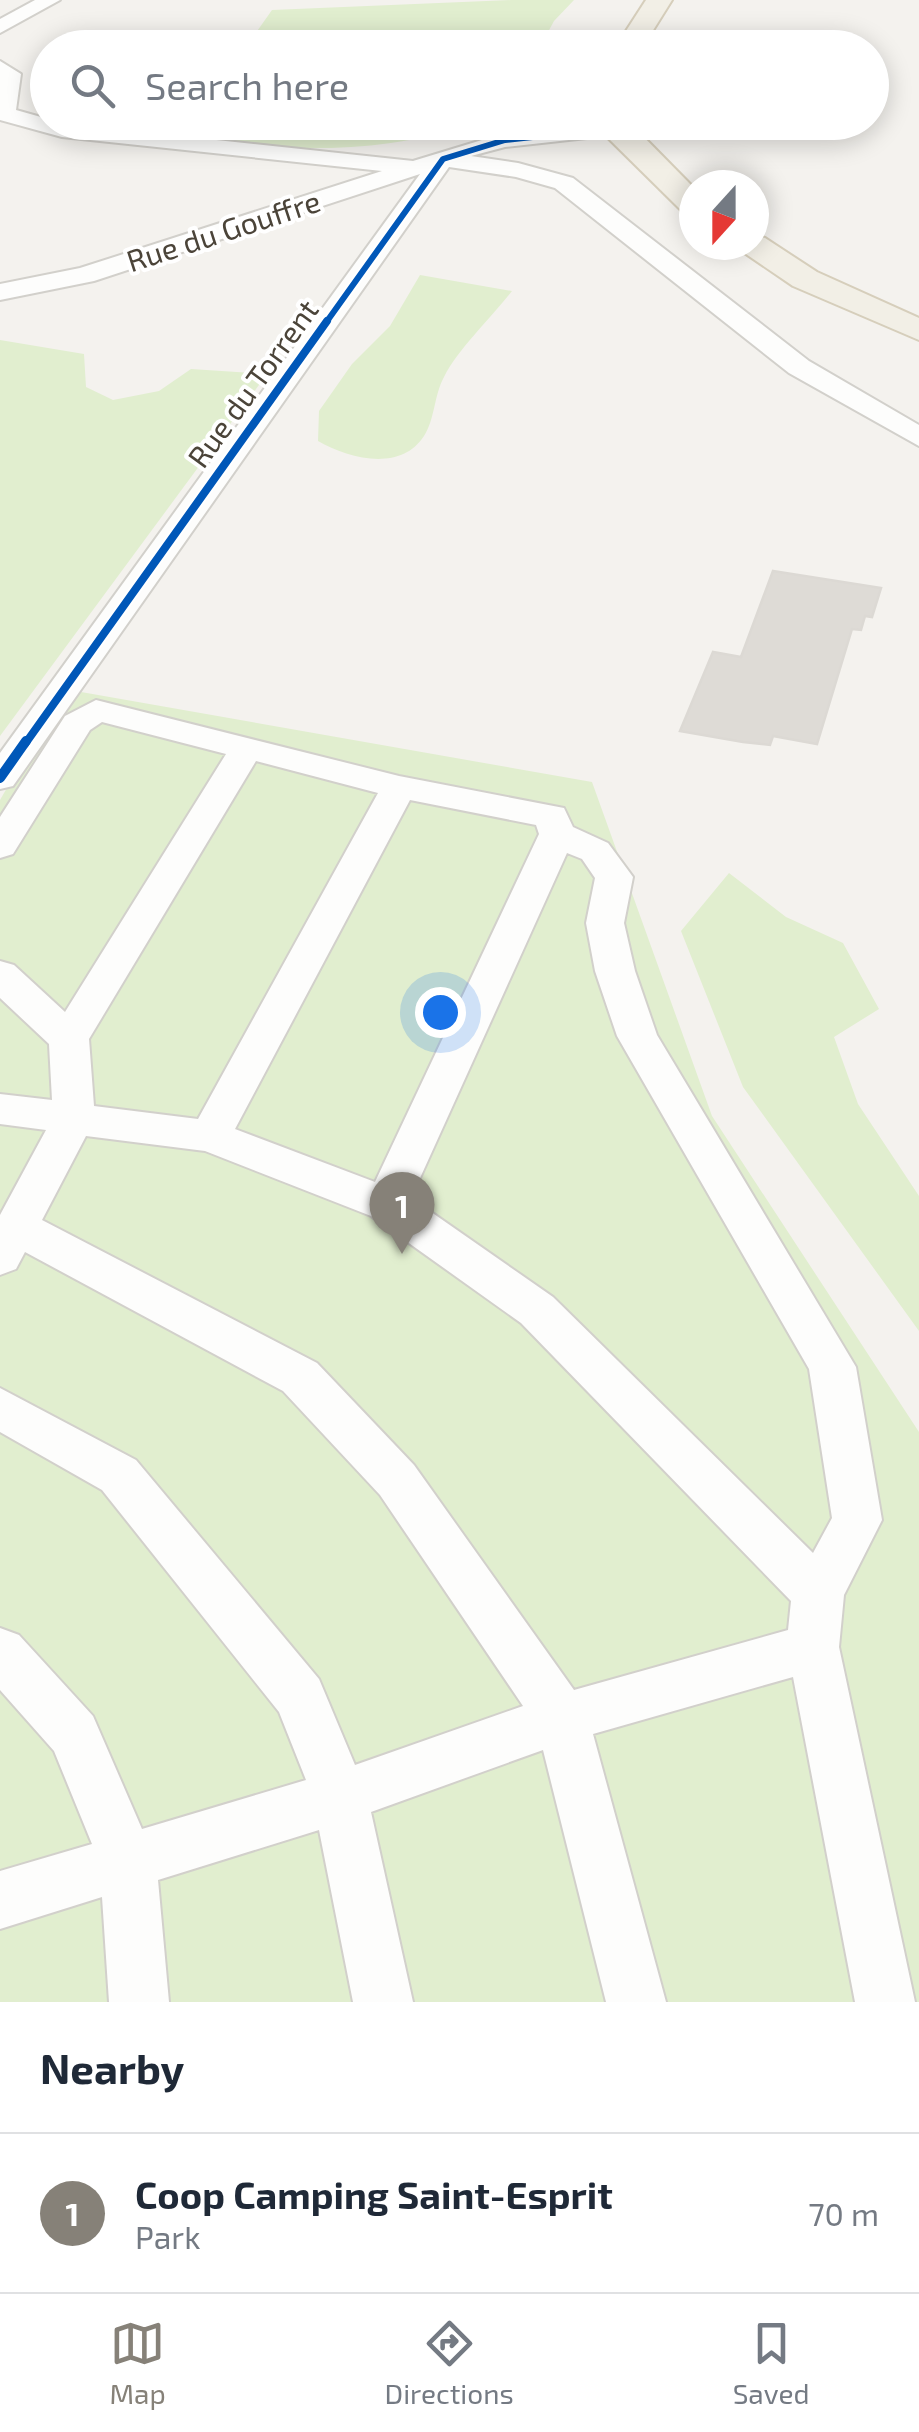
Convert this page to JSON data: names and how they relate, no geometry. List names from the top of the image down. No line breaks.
{"streets":{"street":["Rue du Gouffre","Rue du Torrent"]},"crossings":[["Rue du Gouffre","Rue du Torrent"]],"north":"bottom","page":{"search":"Search here","pins":"1","heading":"Nearby","list":[{"mark":"1","name":"Coop Camping Saint-Esprit","note":"Park","value":"70 m"}],"nav":["Map","Directions","Saved"]}}
